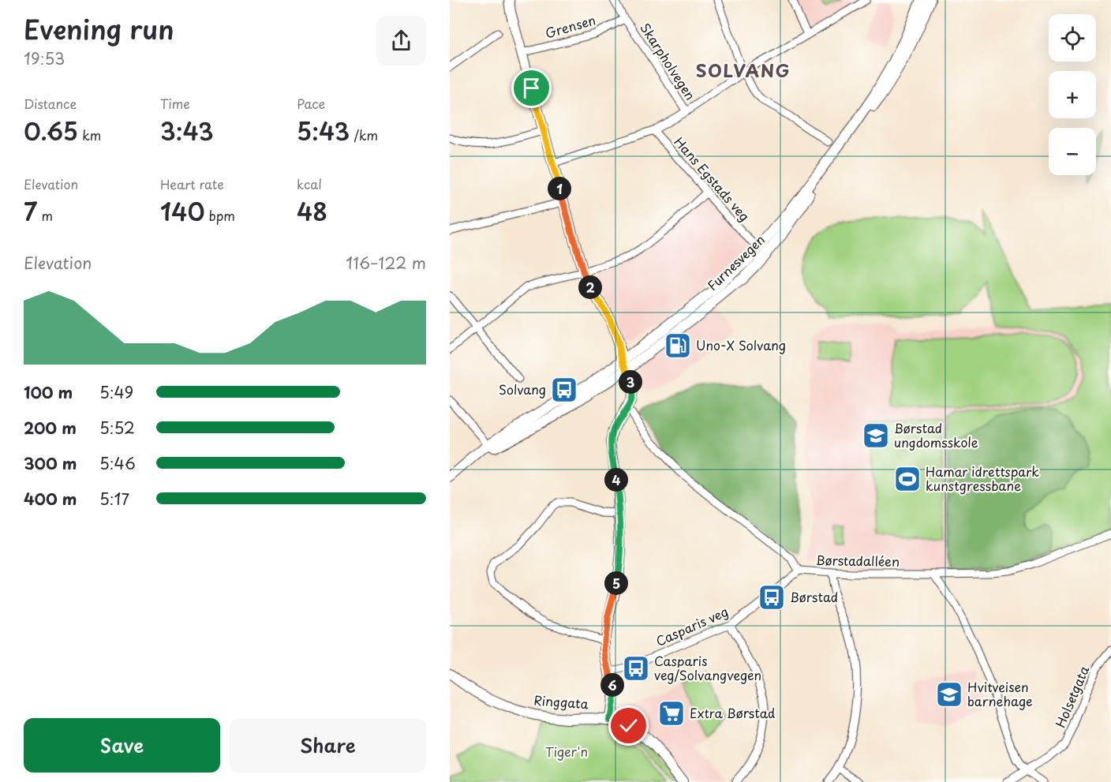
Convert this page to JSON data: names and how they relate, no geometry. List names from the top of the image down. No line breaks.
{"streets":{"main road":["Furnesvegen","Ringgata"],"street":["Grensen","Skarpholvegen","Hans Egstads veg","Børstadalléen","Casparis veg","Holsetgata"]},"crossings":[["Grensen","Skarpholvegen"],["Børstadalléen","Casparis veg"]],"districts":["SOLVANG"],"parks":["Tiger'n"],"places":{"fuel station":["Uno-X Solvang"],"bus stop":["Solvang","Børstad","Casparis veg/Solvangvegen"],"school or university":["Børstad ungdomsskole","Hvitveisen barnehage"],"sports":["Hamar idrettspark kunstgressbane"],"supermarket":["Extra Børstad"]},"page":{"heading":["Evening run","19:53"],"map_buttons":["+","−"],"stats":[["Distance","0.65 km"],["Time","3:43"],["Pace","5:43 /km"],["Elevation","7 m"],["Heart rate","140 bpm"],["kcal","48"]],"pins":["1","2","3","4","5","6"],"chart":["Elevation","116–122 m"],"list":[{"name":"100 m","note":"5:49"},{"name":"200 m","note":"5:52"},{"name":"300 m","note":"5:46"},{"name":"400 m","note":"5:17"}],"buttons":["Save","Share"]}}
